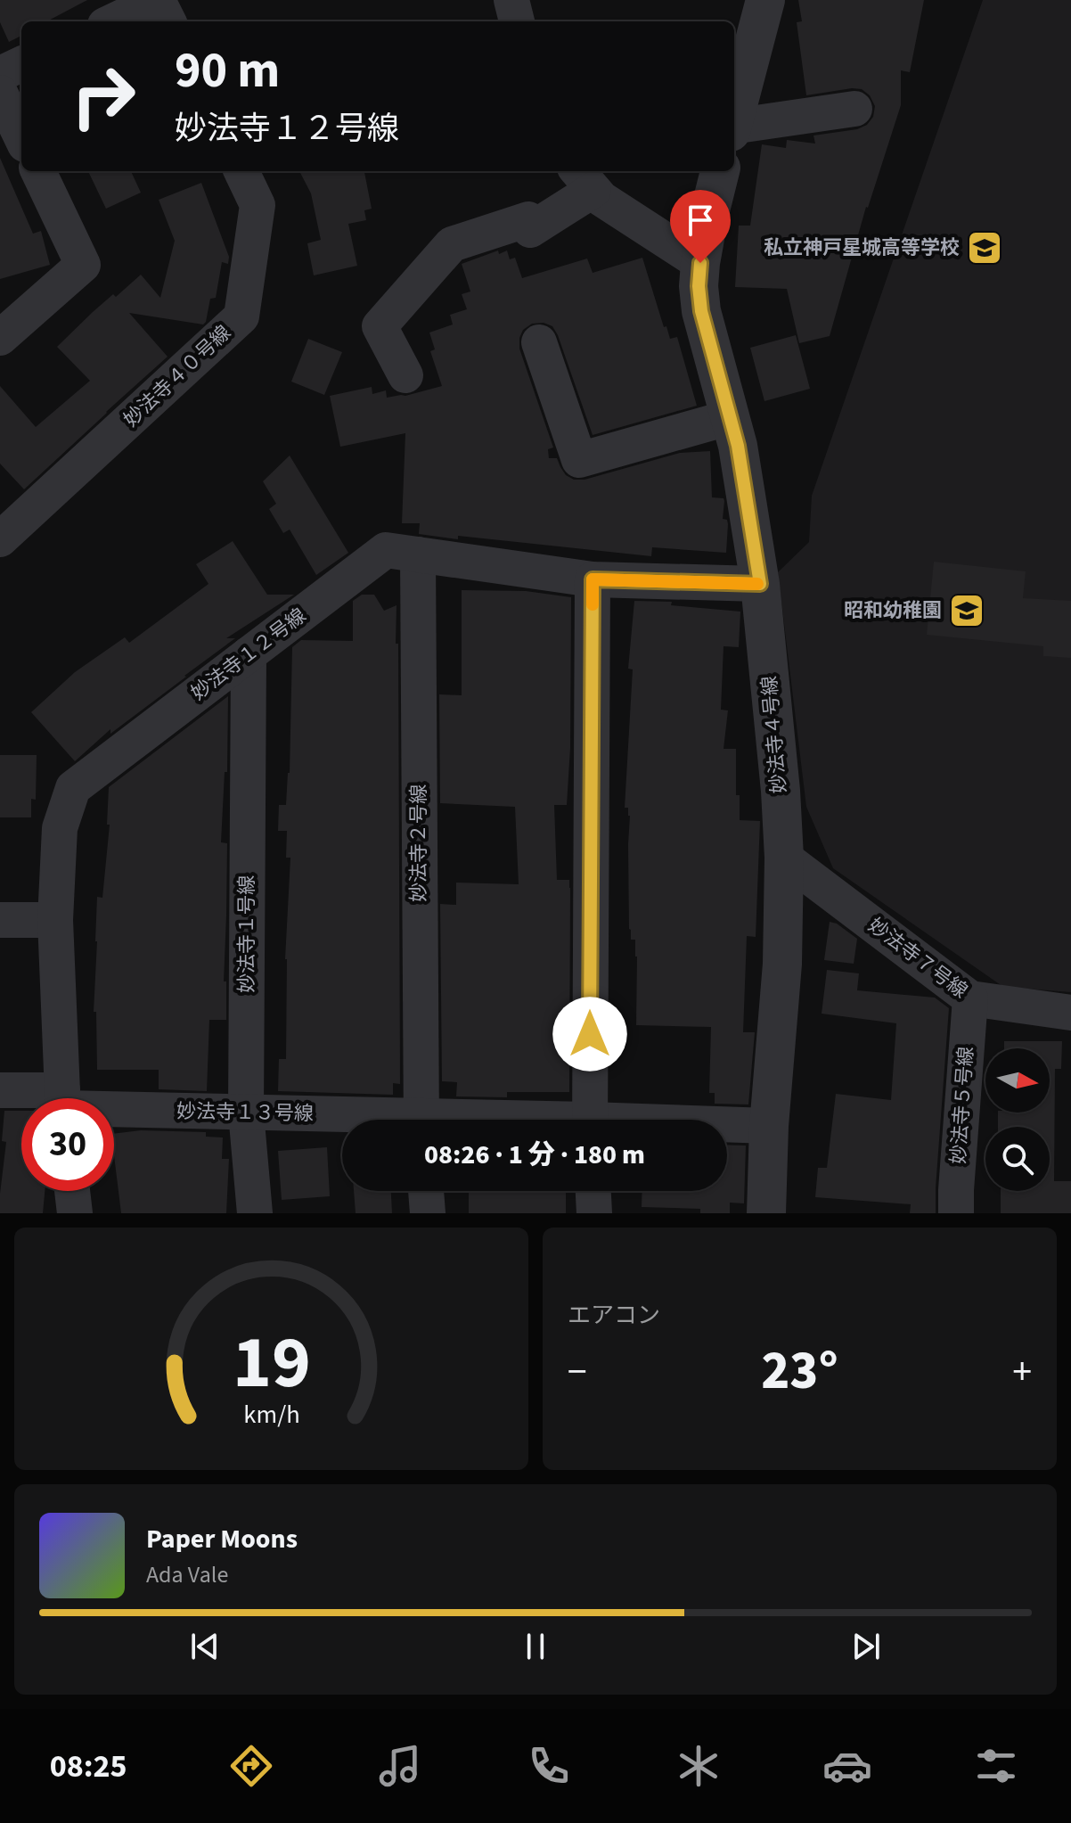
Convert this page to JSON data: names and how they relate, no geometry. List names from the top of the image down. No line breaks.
{"streets":{"street":["妙法寺４０号線","妙法寺１２号線","妙法寺４号線","妙法寺２号線","妙法寺１号線","妙法寺７号線","妙法寺５号線","妙法寺１３号線"]},"crossings":[["妙法寺１２号線","妙法寺４号線"],["妙法寺１２号線","妙法寺２号線"],["妙法寺１２号線","妙法寺１号線"],["妙法寺４号線","妙法寺７号線"],["妙法寺４号線","妙法寺１３号線"],["妙法寺１号線","妙法寺１３号線"],["妙法寺７号線","妙法寺５号線"]],"places":{"school or university":["私立神戸星城高等学校","昭和幼稚園"]},"north":"right","page":{"turn":["90 m","妙法寺１２号線"],"limit":"30","trip":"08:26 · 1 分 · 180 m","tile":"エアコン","heat":["−","23°","+"],"song":["Paper Moons","Ada Vale"],"tabs":"08:25","gauge":["19","km/h"]}}
